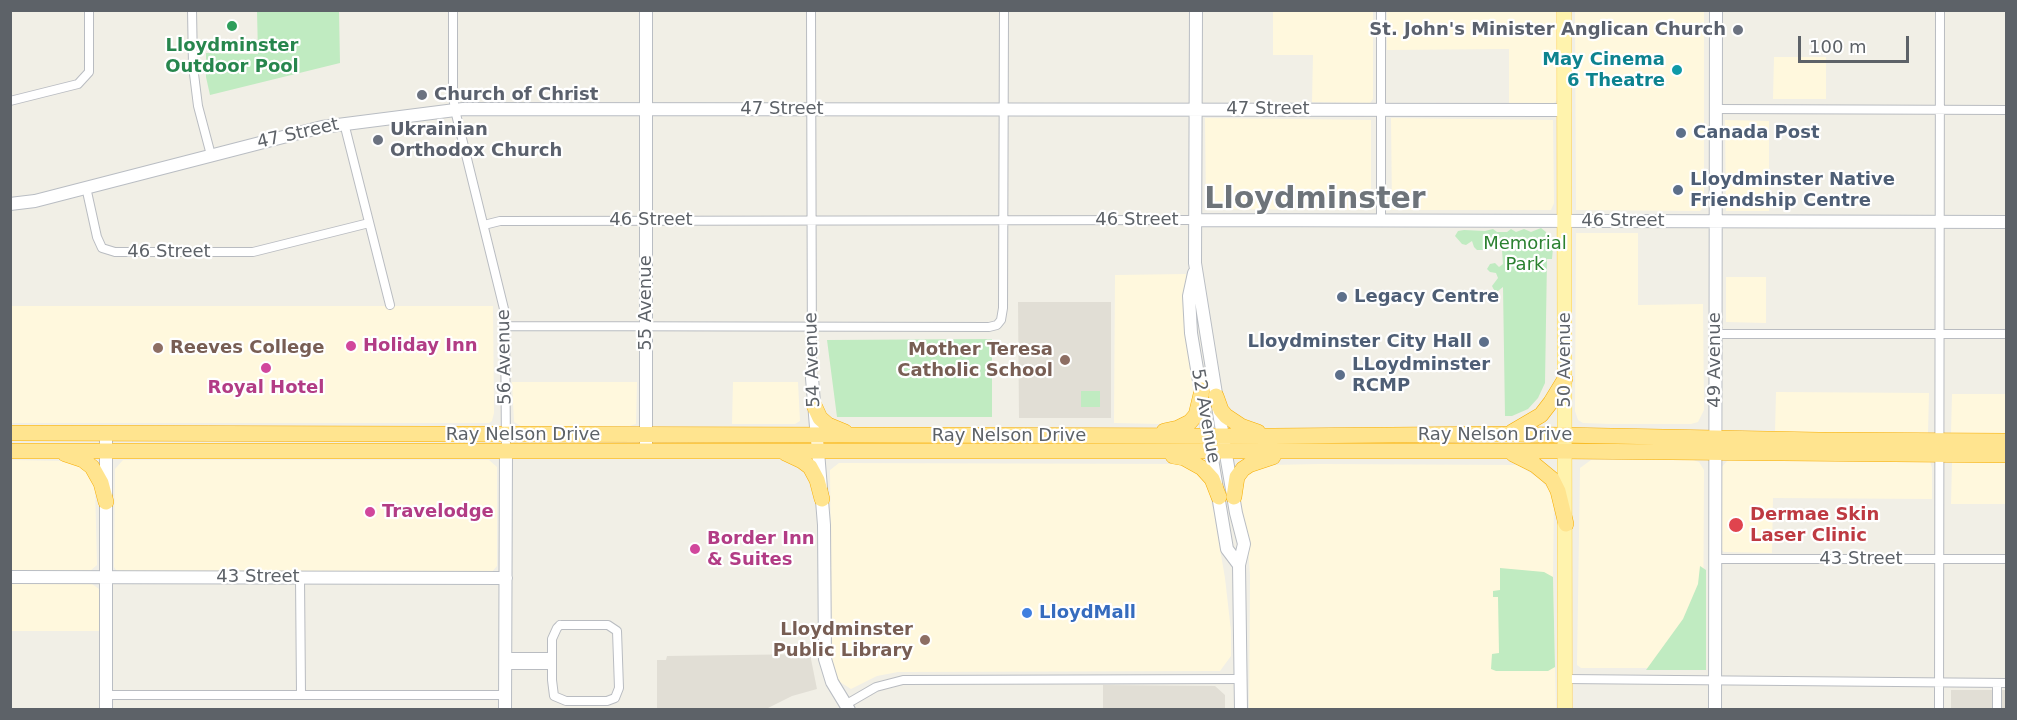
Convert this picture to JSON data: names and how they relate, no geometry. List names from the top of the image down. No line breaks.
{"streets":{"highway":["Ray Nelson Drive"],"main road":["50 Avenue"],"street":["47 Street","46 Street","55 Avenue","56 Avenue","54 Avenue","49 Avenue","52 Avenue","43 Street"]},"crossings":[["47 Street","46 Street"],["47 Street","55 Avenue"],["47 Street","56 Avenue"],["47 Street","54 Avenue"],["47 Street","50 Avenue"],["47 Street","52 Avenue"],["46 Street","55 Avenue"],["46 Street","56 Avenue"],["46 Street","54 Avenue"],["46 Street","50 Avenue"],["46 Street","49 Avenue"],["46 Street","52 Avenue"],["55 Avenue","Ray Nelson Drive"],["56 Avenue","Ray Nelson Drive"],["56 Avenue","43 Street"],["54 Avenue","Ray Nelson Drive"],["50 Avenue","Ray Nelson Drive"],["49 Avenue","Ray Nelson Drive"],["49 Avenue","43 Street"],["52 Avenue","Ray Nelson Drive"]],"districts":["Lloydminster"],"parks":["Memorial Park"],"places":["Lloydminster Outdoor Pool","St. John's Minister Anglican Church","May Cinema 6 Theatre","Church of Christ","Canada Post","Ukrainian Orthodox Church","Lloydminster Native Friendship Centre","Legacy Centre","Lloydminster City Hall","Holiday Inn","Reeves College","Mother Teresa Catholic School","Royal Hotel","LLoydminster RCMP","Travelodge","Dermae Skin Laser Clinic","Border Inn & Suites","LloydMall","Lloydminster Public Library"],"scale_bar":"100 m"}
